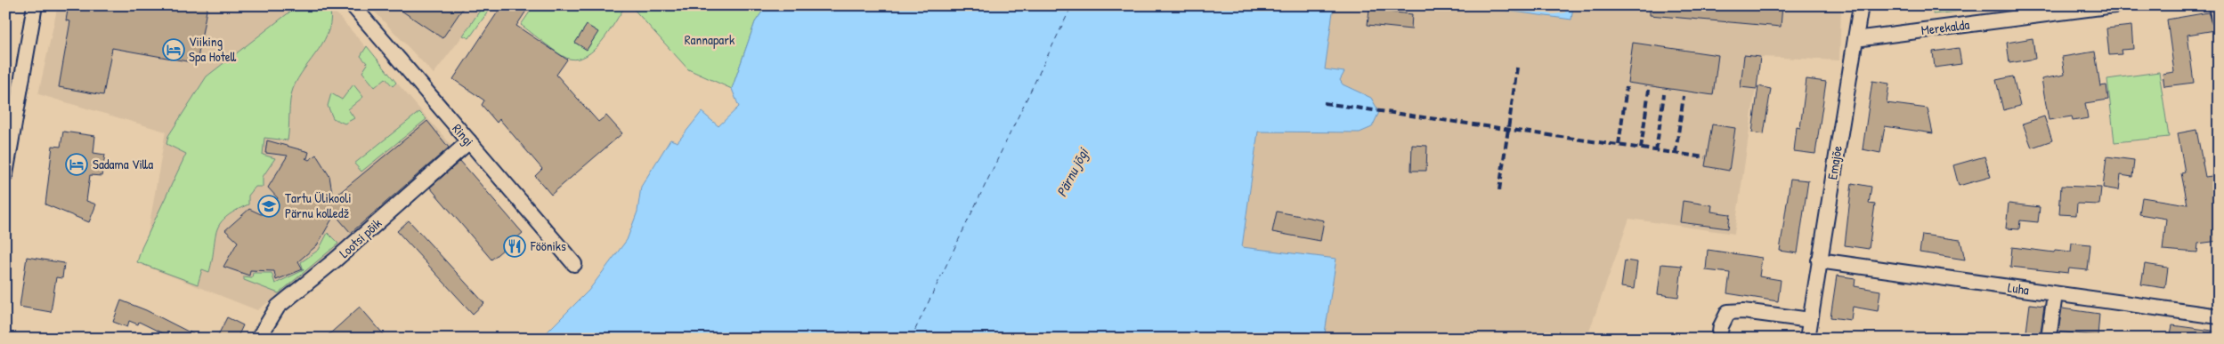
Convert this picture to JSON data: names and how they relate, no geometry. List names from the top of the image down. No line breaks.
{"streets":{"street":["Merekalda","Ringi","Emajõe","Lootsi põik","Luha"]},"crossings":[["Merekalda","Emajõe"],["Ringi","Lootsi põik"],["Emajõe","Luha"]],"water":["Pärnu jõgi"],"parks":["Rannapark"],"places":{"hotel":["Viiking Spa Hotell","Sadama Villa"],"school or university":["Tartu Ülikooli Pärnu kolledž"],"restaurant":["Fööniks"]}}
